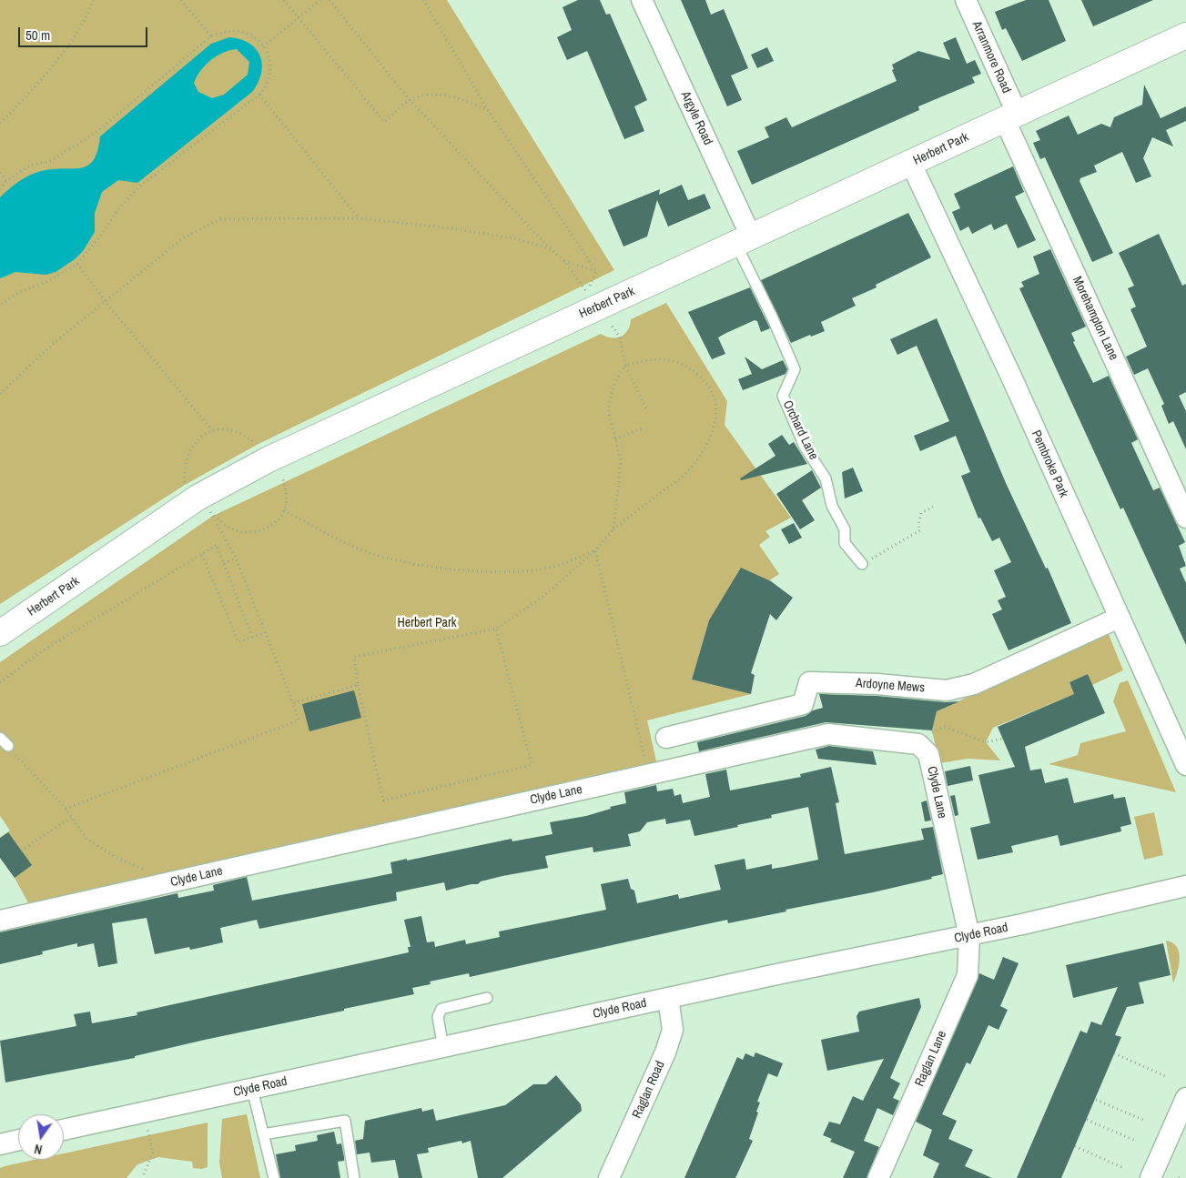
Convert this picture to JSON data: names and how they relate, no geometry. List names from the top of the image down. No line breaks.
{"streets":{"street":["Arranmore Road","Argyle Road","Herbert Park","Morehampton Lane","Pembroke Park","Ardoyne Mews","Clyde Lane","Clyde Road","Raglan Lane","Raglan Road"],"lane":["Orchard Lane"]},"crossings":[["Arranmore Road","Herbert Park"],["Arranmore Road","Morehampton Lane"],["Argyle Road","Herbert Park"],["Argyle Road","Orchard Lane"],["Herbert Park","Morehampton Lane"],["Herbert Park","Orchard Lane"],["Herbert Park","Pembroke Park"],["Pembroke Park","Ardoyne Mews"],["Clyde Lane","Clyde Road"],["Clyde Lane","Raglan Lane"],["Clyde Road","Raglan Lane"],["Clyde Road","Raglan Road"]],"parks":["Herbert Park"],"scale_bar":"50 m","north":"bottom"}
